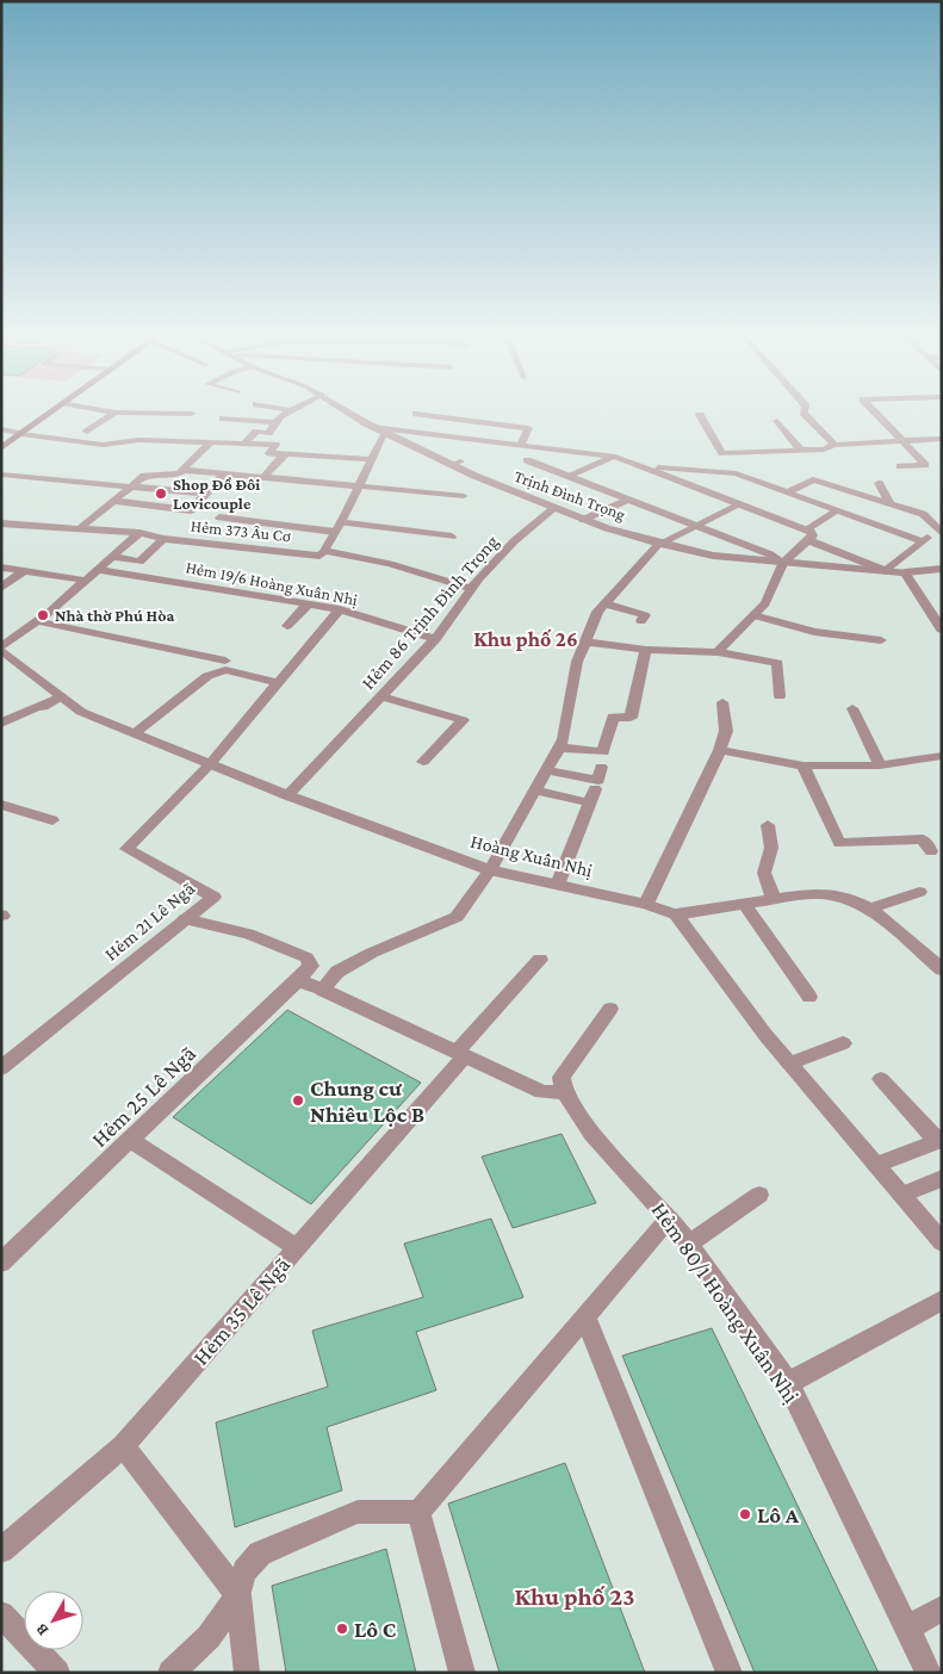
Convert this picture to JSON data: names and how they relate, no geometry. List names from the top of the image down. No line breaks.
{"streets":{"street":["Trịnh Đình Trọng","Hẻm 373 Âu Cơ","Hẻm 19/6 Hoàng Xuân Nhị","Hẻm 86 Trịnh Đình Trọng","Hoàng Xuân Nhị","Hẻm 21 Lê Ngã","Hẻm 25 Lê Ngã","Hẻm 80/1 Hoàng Xuân Nhị","Hẻm 35 Lê Ngã"]},"crossings":[["Trịnh Đình Trọng","Hẻm 86 Trịnh Đình Trọng"],["Hẻm 373 Âu Cơ","Hẻm 86 Trịnh Đình Trọng"],["Hẻm 19/6 Hoàng Xuân Nhị","Hẻm 86 Trịnh Đình Trọng"],["Hẻm 86 Trịnh Đình Trọng","Hoàng Xuân Nhị"],["Hoàng Xuân Nhị","Hẻm 21 Lê Ngã"]],"districts":["Khu phố 26","Khu phố 23"],"places":["Shop Đồ Đôi Lovicouple","Nhà thờ Phú Hòa","Chung cư Nhiêu Lộc B","Lô A","Lô C"],"north":"bottom left"}
